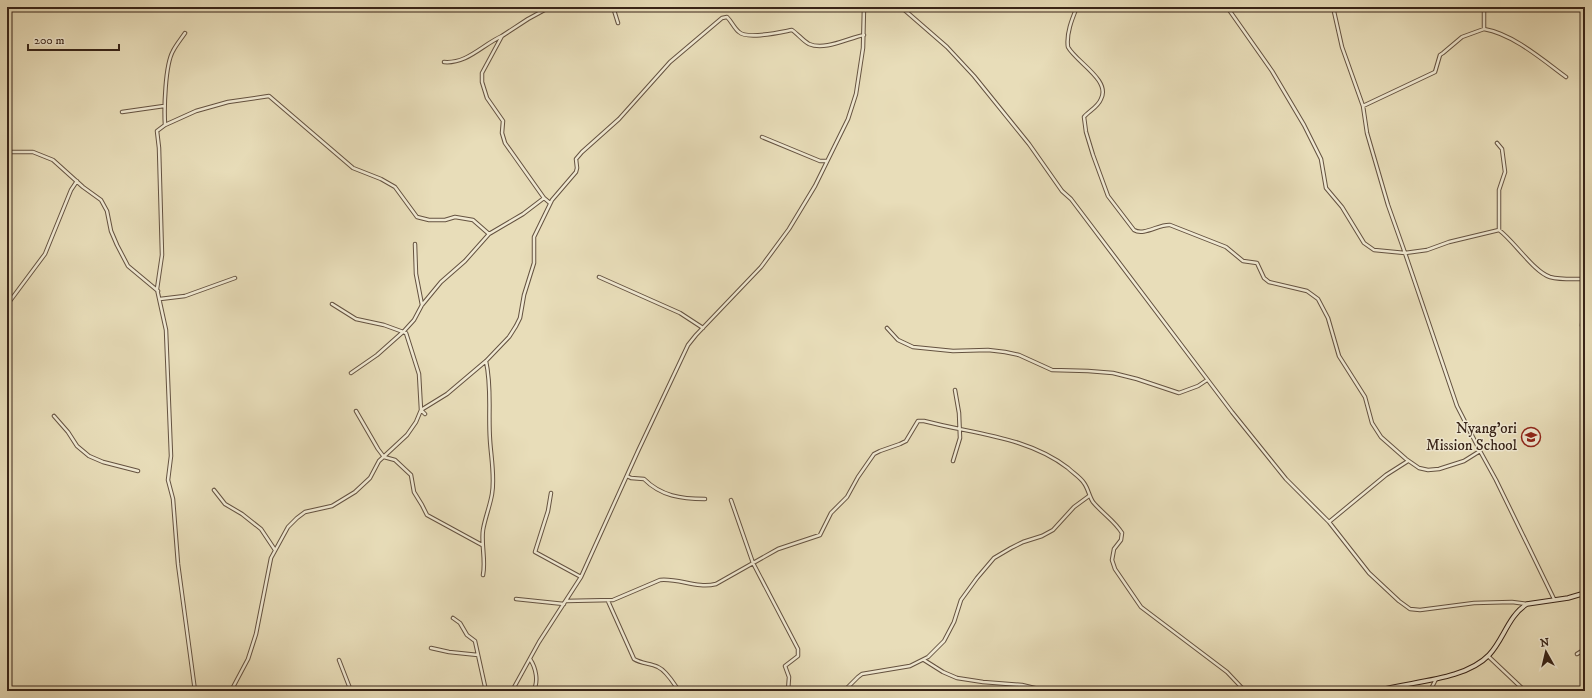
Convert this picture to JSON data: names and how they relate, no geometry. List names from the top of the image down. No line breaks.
{"places":{"school or university":["Nyang'ori Mission School"]},"scale_bar":"200 m","north":"top"}
